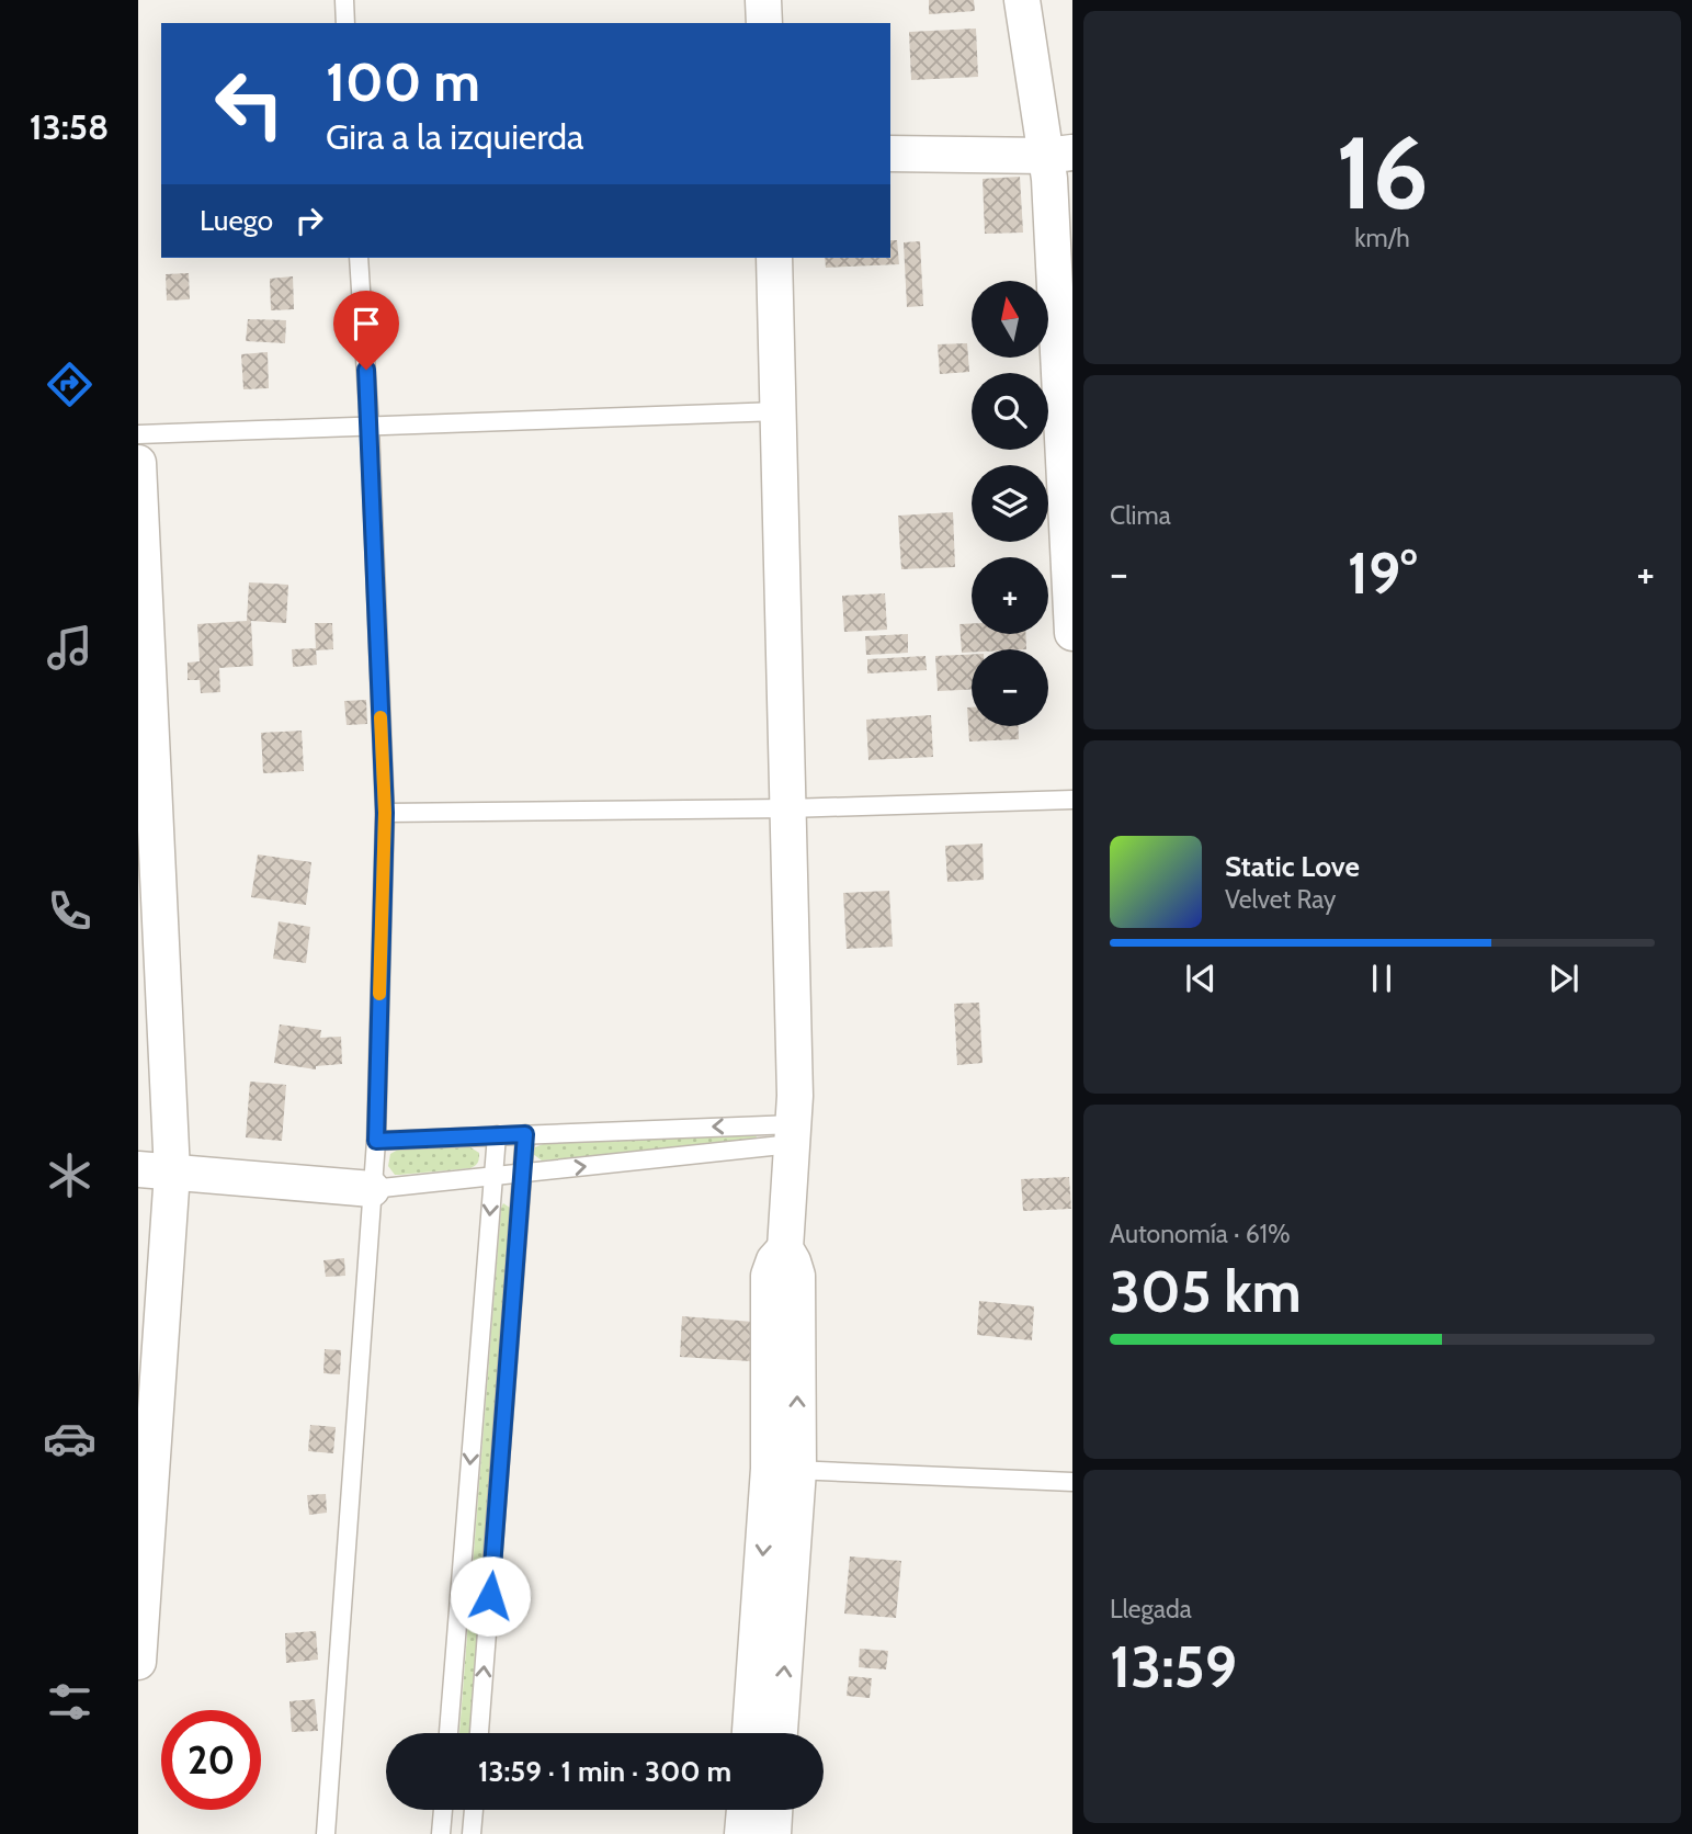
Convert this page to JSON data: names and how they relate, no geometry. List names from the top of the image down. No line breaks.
{"north":"top","page":{"tabs":"13:58","tile":[["16","km/h"],"Clima",["Autonomía · 61%","305 km"],["Llegada","13:59"]],"turn":["100 m","Gira a la izquierda"],"then":"Luego","map_buttons":["+","−"],"heat":["−","19°","+"],"song":["Static Love","Velvet Ray"],"limit":"20","trip":"13:59 · 1 min · 300 m"}}
